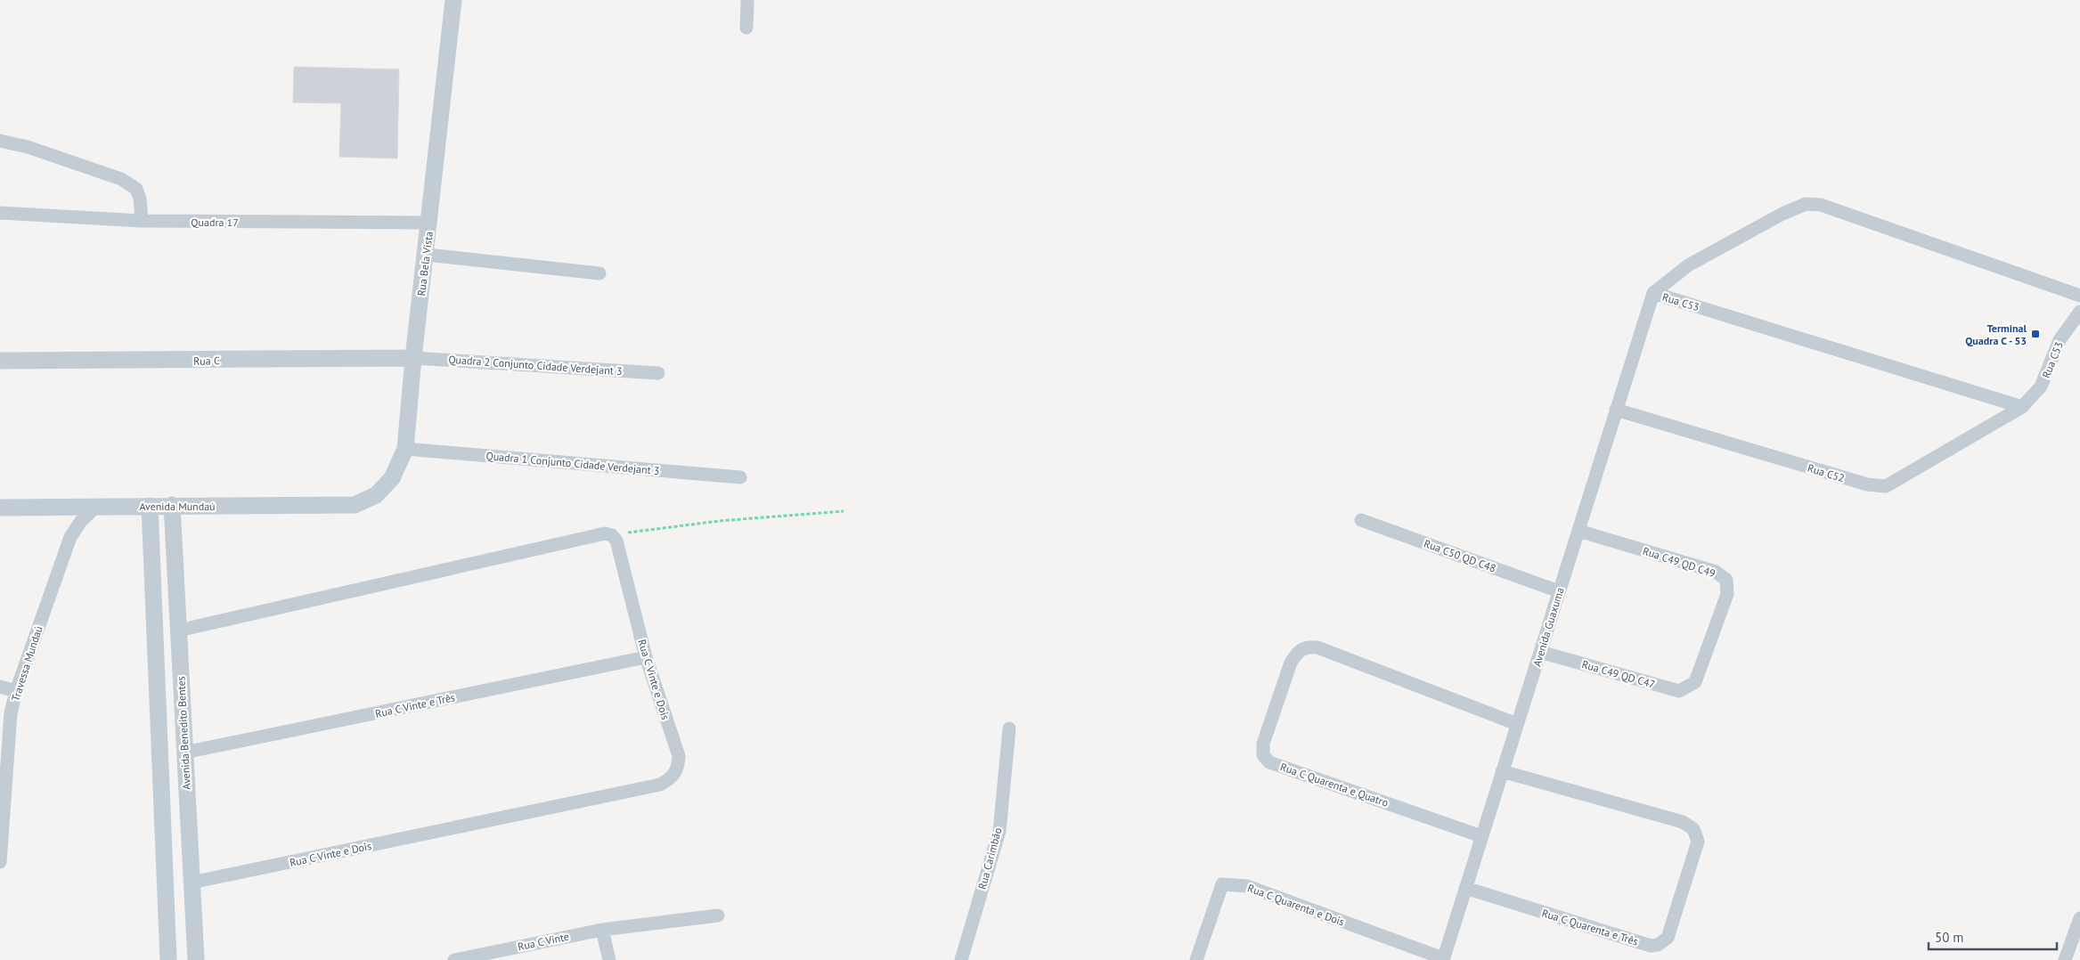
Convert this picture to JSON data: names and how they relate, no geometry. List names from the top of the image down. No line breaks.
{"streets":{"street":["Quadra 17","Rua Bela Vista","Rua C53","Rua C","Quadra 2 Conjunto Cidade Verdejant 3","Quadra 1 Conjunto Cidade Verdejant 3","Rua C52","Avenida Mundaú","Rua C50 QD C48","Rua C49 QD C49","Avenida Guaxuma","Travessa Mundaú","Rua C49 QD C47","Rua C Vinte e Dois","Rua C Vinte e Três","Avenida Benedito Bentes","Rua C Quarenta e Quatro","Rua Carimbão","Rua C Quarenta e Dois","Rua C Quarenta e Três","Rua C Vinte"]},"crossings":[["Quadra 17","Rua Bela Vista"],["Rua Bela Vista","Rua C"],["Rua Bela Vista","Quadra 2 Conjunto Cidade Verdejant 3"],["Rua Bela Vista","Quadra 1 Conjunto Cidade Verdejant 3"],["Rua Bela Vista","Avenida Mundaú"],["Rua C53","Rua C52"],["Rua C53","Avenida Guaxuma"],["Rua C","Quadra 2 Conjunto Cidade Verdejant 3"],["Rua C52","Avenida Guaxuma"],["Avenida Mundaú","Travessa Mundaú"],["Avenida Mundaú","Avenida Benedito Bentes"],["Rua C50 QD C48","Avenida Guaxuma"],["Rua C49 QD C49","Avenida Guaxuma"],["Rua C49 QD C49","Rua C49 QD C47"],["Avenida Guaxuma","Rua C49 QD C47"],["Avenida Guaxuma","Rua C Quarenta e Quatro"],["Avenida Guaxuma","Rua C Quarenta e Dois"],["Avenida Guaxuma","Rua C Quarenta e Três"],["Rua C Vinte e Dois","Rua C Vinte e Três"],["Rua C Vinte e Dois","Avenida Benedito Bentes"],["Rua C Vinte e Três","Avenida Benedito Bentes"]],"places":{"transit":["Terminal Quadra C - 53"]},"scale_bar":"50 m"}
